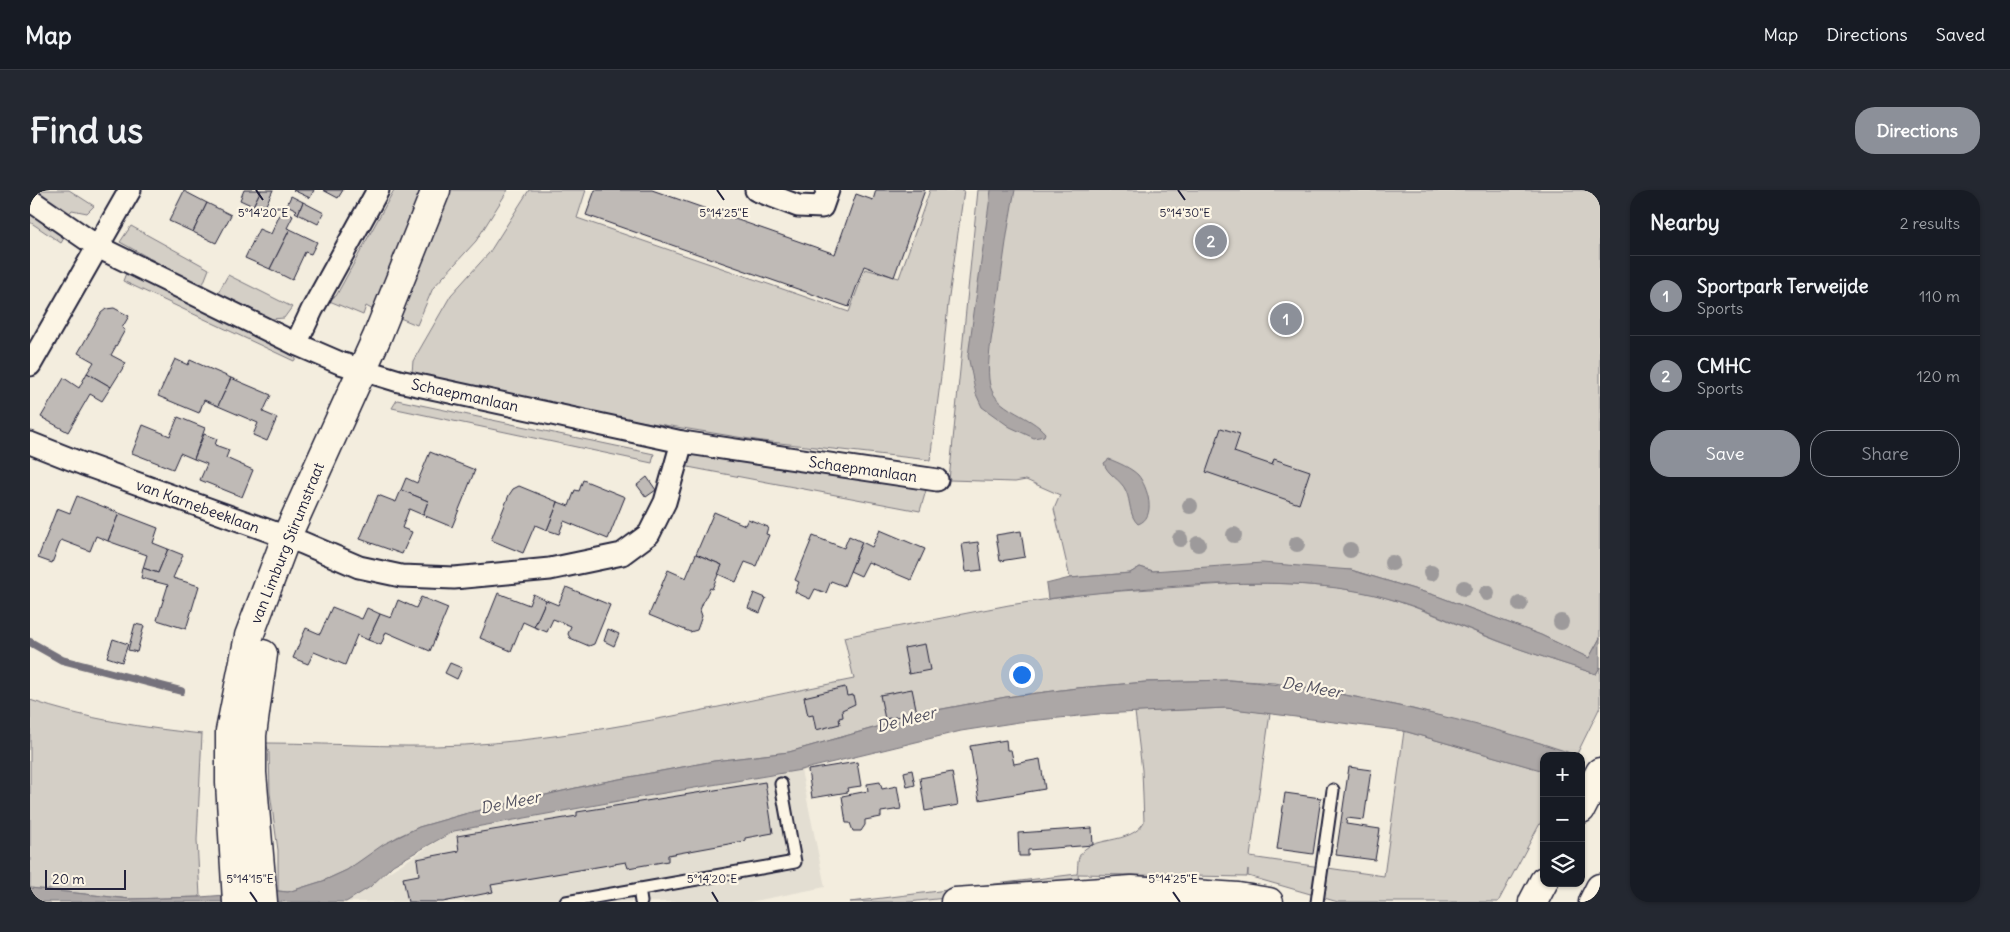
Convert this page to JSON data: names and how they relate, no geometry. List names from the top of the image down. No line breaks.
{"streets":{"main road":["van Limburg Stirumstraat"],"street":["Schaepmanlaan","van Karnebeeklaan"]},"crossings":[["Schaepmanlaan","van Karnebeeklaan"],["Schaepmanlaan","van Limburg Stirumstraat"],["van Karnebeeklaan","van Limburg Stirumstraat"]],"water":["De Meer"],"scale_bar":"20 m","page":{"header":"Map","nav":["Map","Directions","Saved"],"buttons":["Directions",["Save","Share"]],"title":"Find us","heading":["Nearby","2 results"],"pins":["2","1"],"list":[{"mark":"1","name":"Sportpark Terweijde","note":"Sports","value":"110 m"},{"mark":"2","name":"CMHC","note":"Sports","value":"120 m"}],"map_buttons":["+","−"],"scale":"20 m"},"coordinates":["5°14'25\"E","5°14'20\"E","5°14'30\"E","5°14'15\"E"]}
